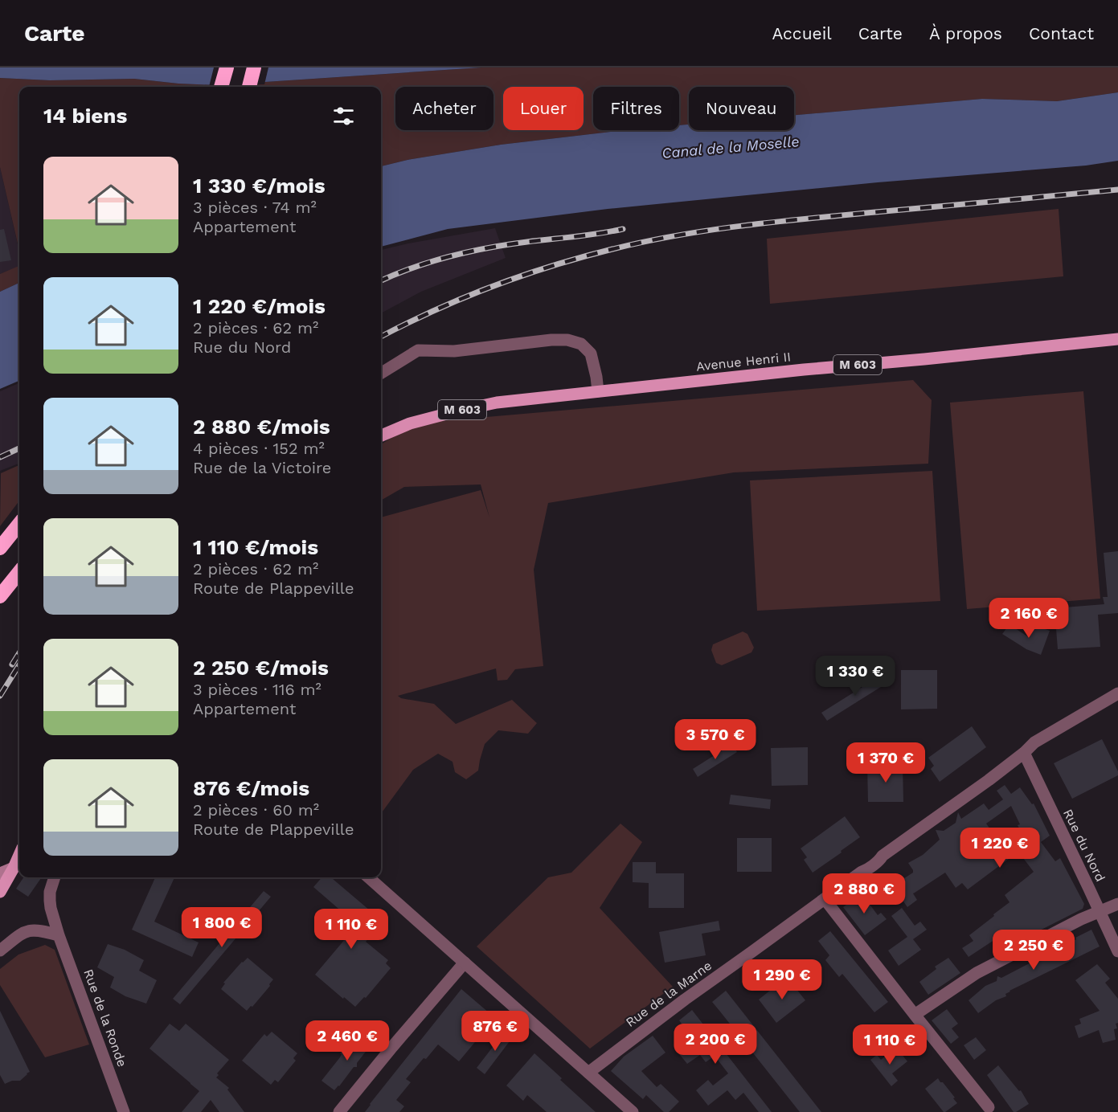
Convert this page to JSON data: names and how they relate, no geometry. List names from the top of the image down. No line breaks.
{"streets":{"main road":["Avenue Henri II","M 603"],"street":["Rue du Nord","Rue de la Marne","Rue de la Ronde"]},"crossings":[["Rue du Nord","Rue de la Marne"]],"water":["Canal de la Moselle"],"page":{"header":"Carte","nav":["Accueil","Carte","À propos","Contact"],"chip":["Acheter","Louer","Filtres","Nouveau"],"heading":"14 biens","list":[{"name":"1 330 €/mois","note":"3 pièces · 74 m² · Appartement"},{"name":"1 220 €/mois","note":"2 pièces · 62 m² · Rue du Nord"},{"name":"2 880 €/mois","note":"4 pièces · 152 m² · Rue de la Victoire"},{"name":"1 110 €/mois","note":"2 pièces · 62 m² · Route de Plappeville"},{"name":"2 250 €/mois","note":"3 pièces · 116 m² · Appartement"},{"name":"876 €/mois","note":"2 pièces · 60 m² · Route de Plappeville"}],"price":["2 160 €","1 330 €","3 570 €","1 370 €","1 220 €","2 880 €","1 800 €","1 110 €","2 250 €","1 290 €","876 €","2 460 €","2 200 €","1 110 €"]}}
